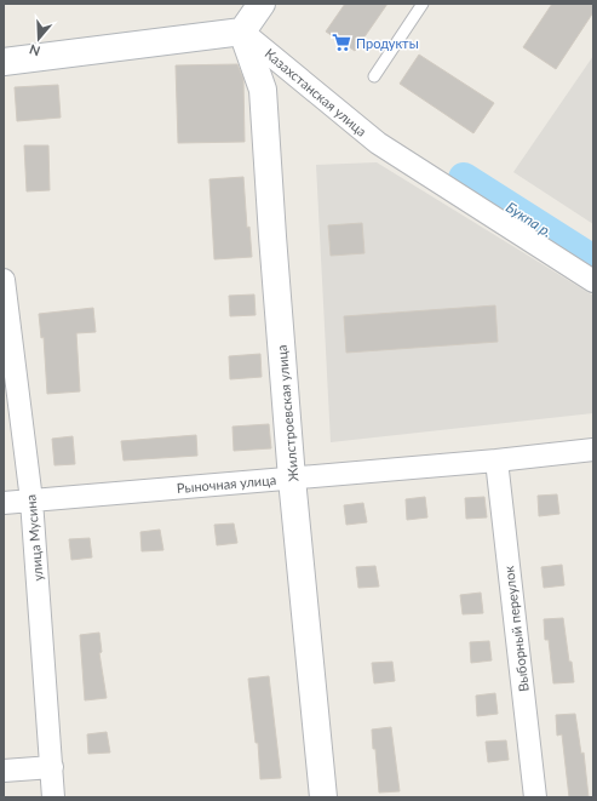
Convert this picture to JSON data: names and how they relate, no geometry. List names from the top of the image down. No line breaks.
{"streets":{"street":["Казахстанская улица","Жилстроевская улица","Рыночная улица","улица Мусина","Выборный переулок"]},"crossings":[["Казахстанская улица","Жилстроевская улица"],["Жилстроевская улица","Рыночная улица"],["Рыночная улица","улица Мусина"],["Рыночная улица","Выборный переулок"]],"water":["Букпа р."],"places":{"supermarket":["Продукты"]},"north":"bottom"}
